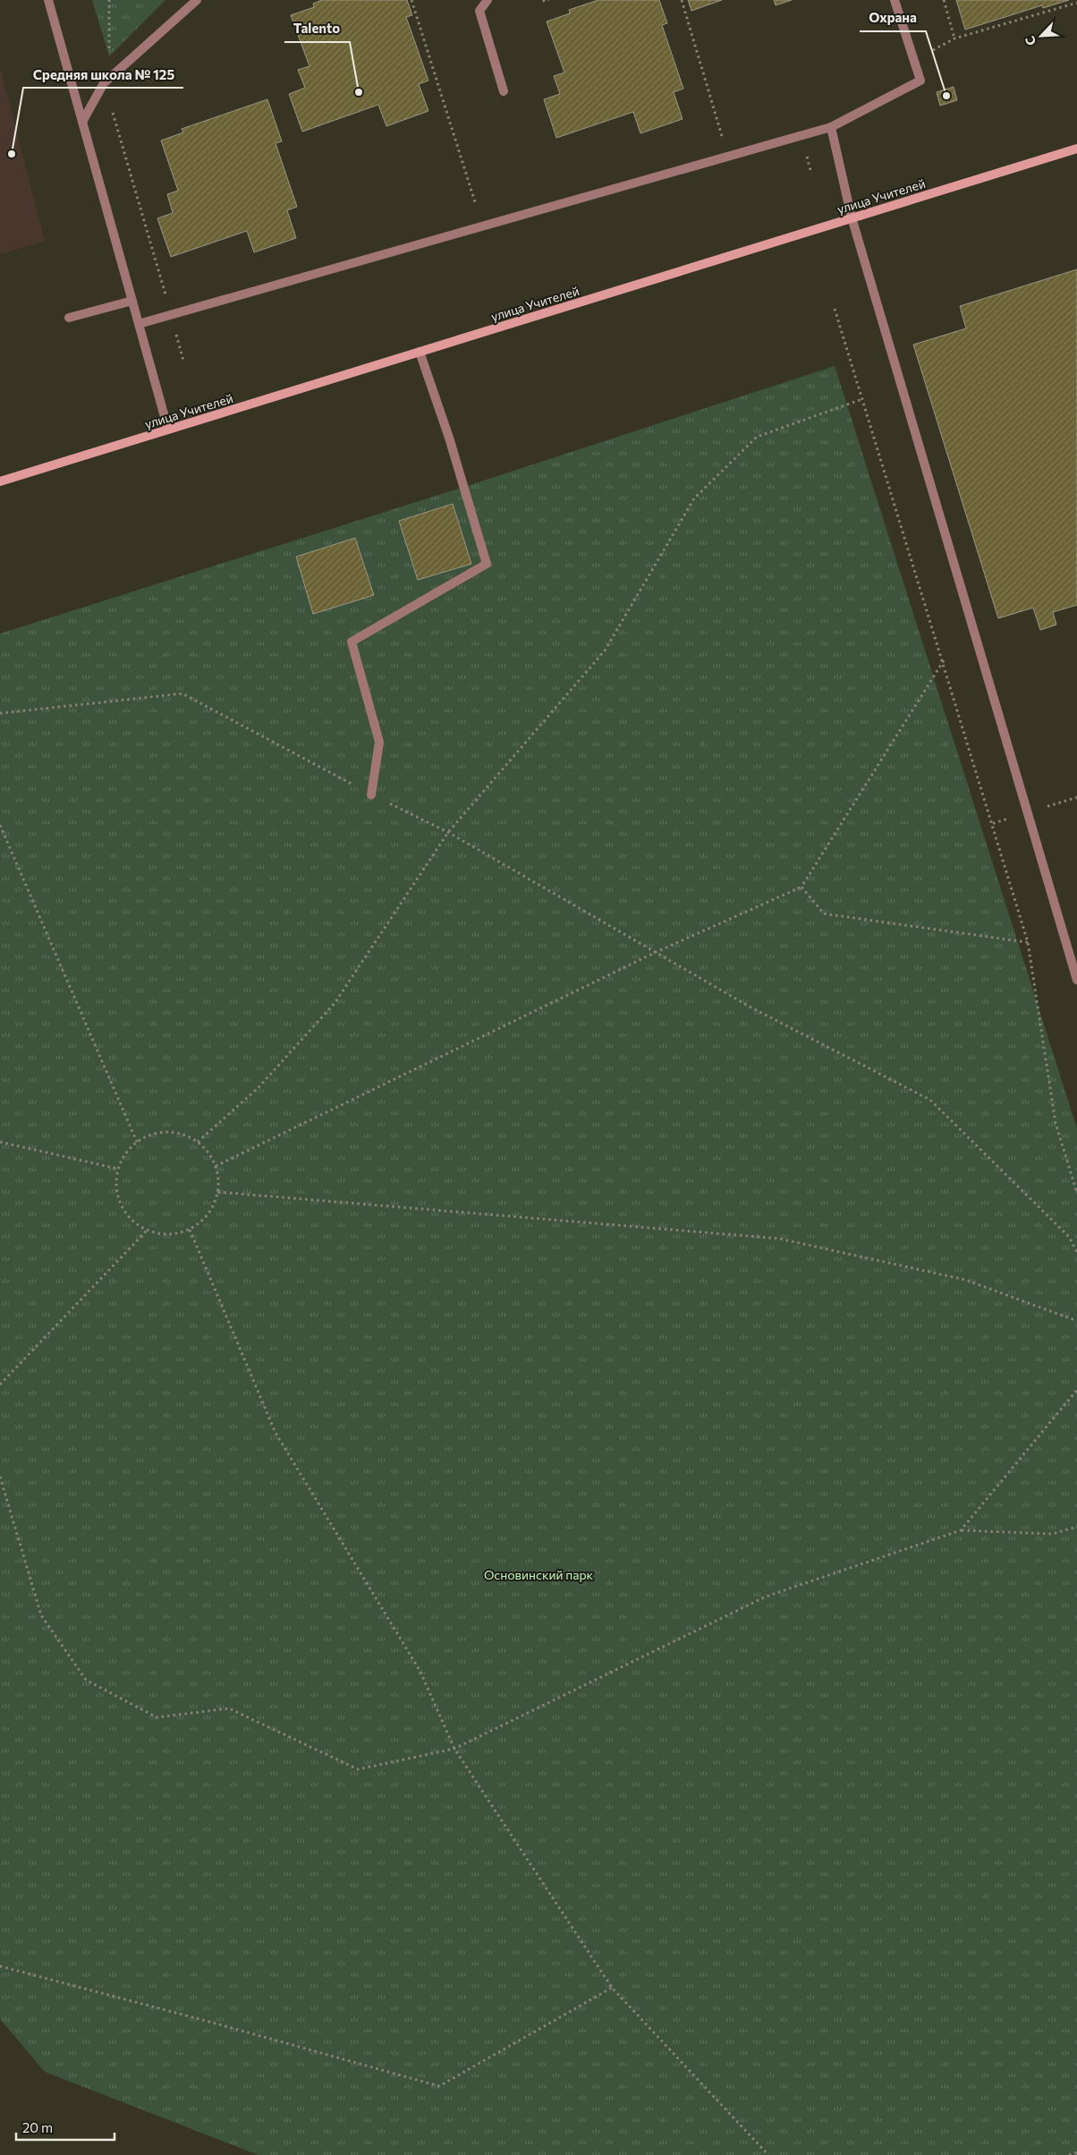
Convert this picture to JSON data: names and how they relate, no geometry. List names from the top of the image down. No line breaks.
{"streets":{"main road":["улица Учителей"]},"parks":["Основинский парк"],"places":["Talento","Охрана","Средняя школа № 125"],"scale_bar":"20 m","north":"bottom left"}
